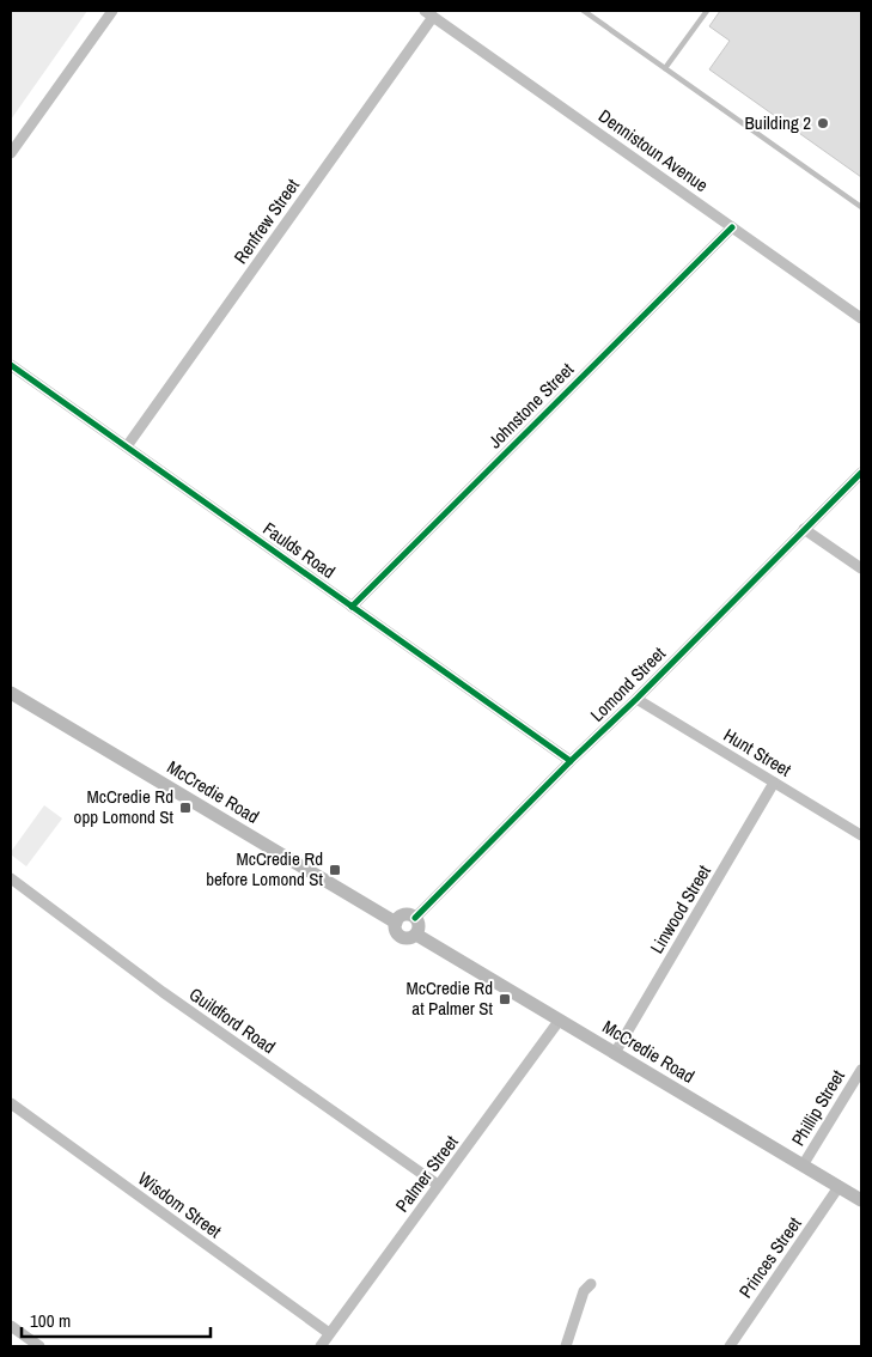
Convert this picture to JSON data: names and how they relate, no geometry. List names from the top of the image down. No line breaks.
{"streets":{"main road":["McCredie Road"],"street":["Dennistoun Avenue","Renfrew Street","Johnstone Street","Faulds Road","Lomond Street","Hunt Street","Linwood Street","Guildford Road","Phillip Street","Palmer Street","Wisdom Street","Princes Street"]},"crossings":[["Dennistoun Avenue","Renfrew Street"],["Dennistoun Avenue","Johnstone Street"],["Renfrew Street","Faulds Road"],["Johnstone Street","Faulds Road"],["Faulds Road","Lomond Street"],["Lomond Street","Hunt Street"],["Lomond Street","McCredie Road"],["Hunt Street","Linwood Street"],["McCredie Road","Linwood Street"],["McCredie Road","Phillip Street"],["McCredie Road","Palmer Street"],["McCredie Road","Princes Street"],["Guildford Road","Palmer Street"],["Palmer Street","Wisdom Street"]],"places":{"other":["Building 2"],"transit":["McCredie Rd opp Lomond St","McCredie Rd before Lomond St","McCredie Rd at Palmer St"]},"scale_bar":"100 m"}
